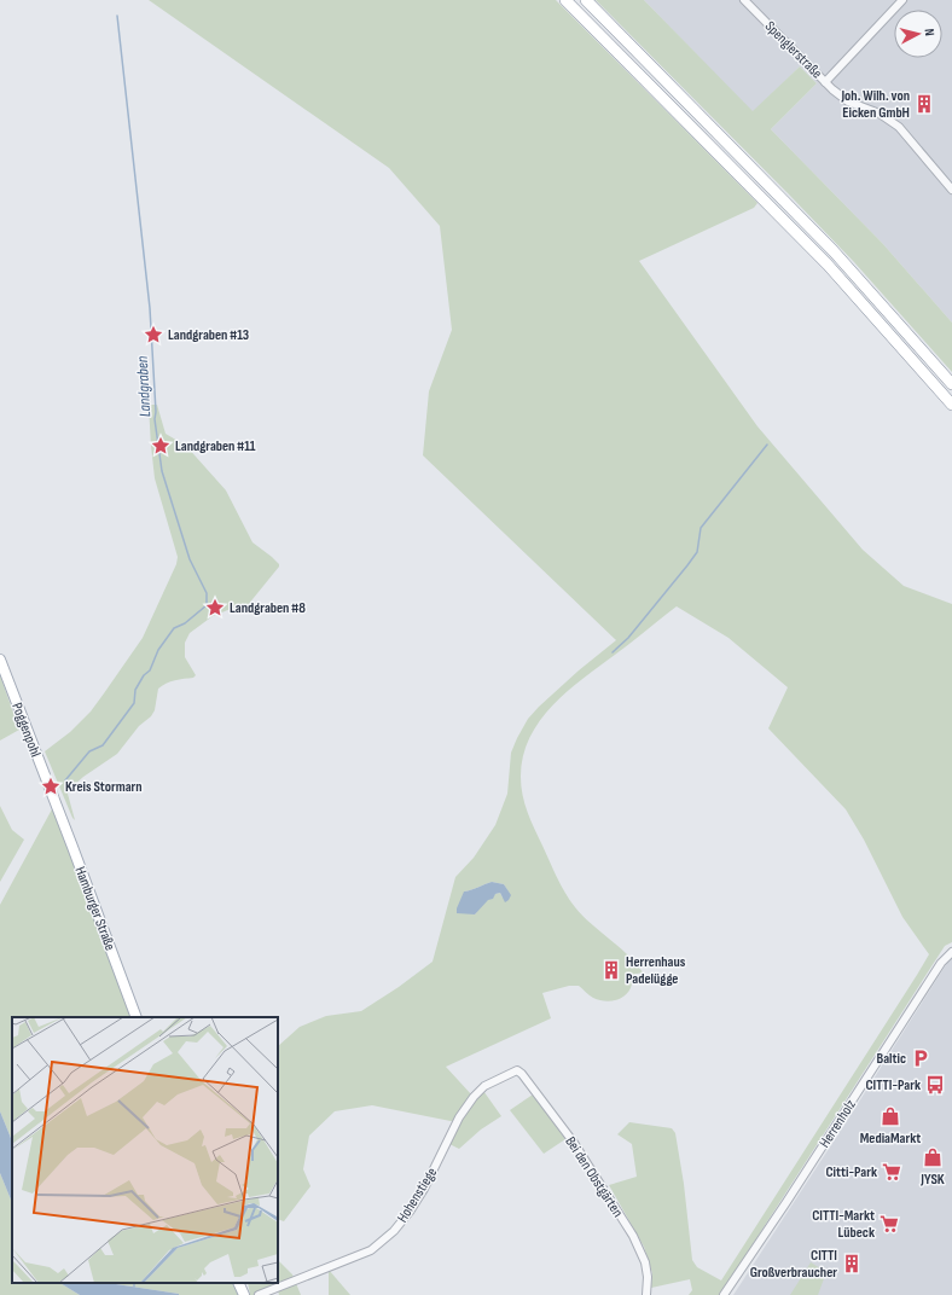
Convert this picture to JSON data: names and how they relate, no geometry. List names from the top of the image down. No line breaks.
{"streets":{"main road":["Poggenpohl","Hamburger Straße"],"street":["Spenglerstraße","Herrenholz","Bei den Obstgärten","Hohenstiege"]},"crossings":[["Poggenpohl","Hamburger Straße"],["Bei den Obstgärten","Hohenstiege"]],"water":["Landgraben"],"places":{"building":["Joh. Wilh. von Eicken GmbH","Herrenhaus Padelügge","CITTI Großverbraucher"],"place":["Landgraben #13","Landgraben #11","Landgraben #8","Kreis Stormarn"],"parking":["Baltic"],"bus stop":["CITTI-Park"],"shop":["MediaMarkt","JYSK"],"supermarket":["Citti-Park","CITTI-Markt Lübeck"]},"north":"right"}
